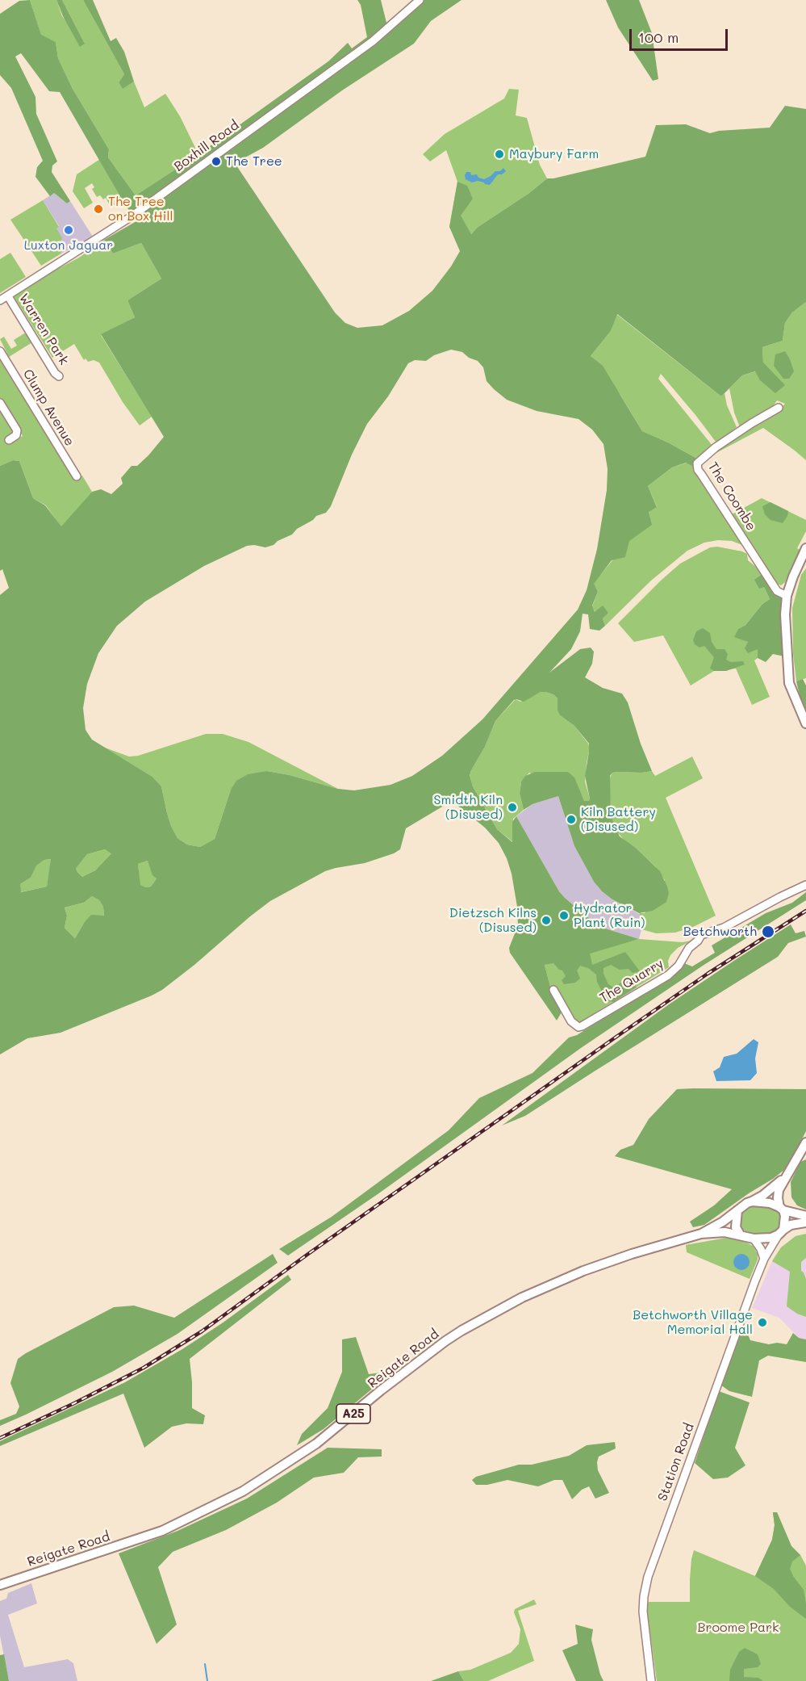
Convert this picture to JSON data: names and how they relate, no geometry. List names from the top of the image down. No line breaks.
{"streets":{"main road":["Reigate Road","A25"],"street":["Boxhill Road","Warren Park","Clump Avenue","The Coombe","The Quarry","Station Road"]},"crossings":[["Boxhill Road","Warren Park"],["Reigate Road","Station Road"]],"parks":["Broome Park"],"places":["Maybury Farm","The Tree","The Tree on Box Hill","Luxton Jaguar","Smidth Kiln (Disused)","Kiln Battery (Disused)","Hydrator Plant (Ruin)","Dietzsch Kilns (Disused)","Betchworth","Betchworth Village Memorial Hall"],"scale_bar":"100 m"}
